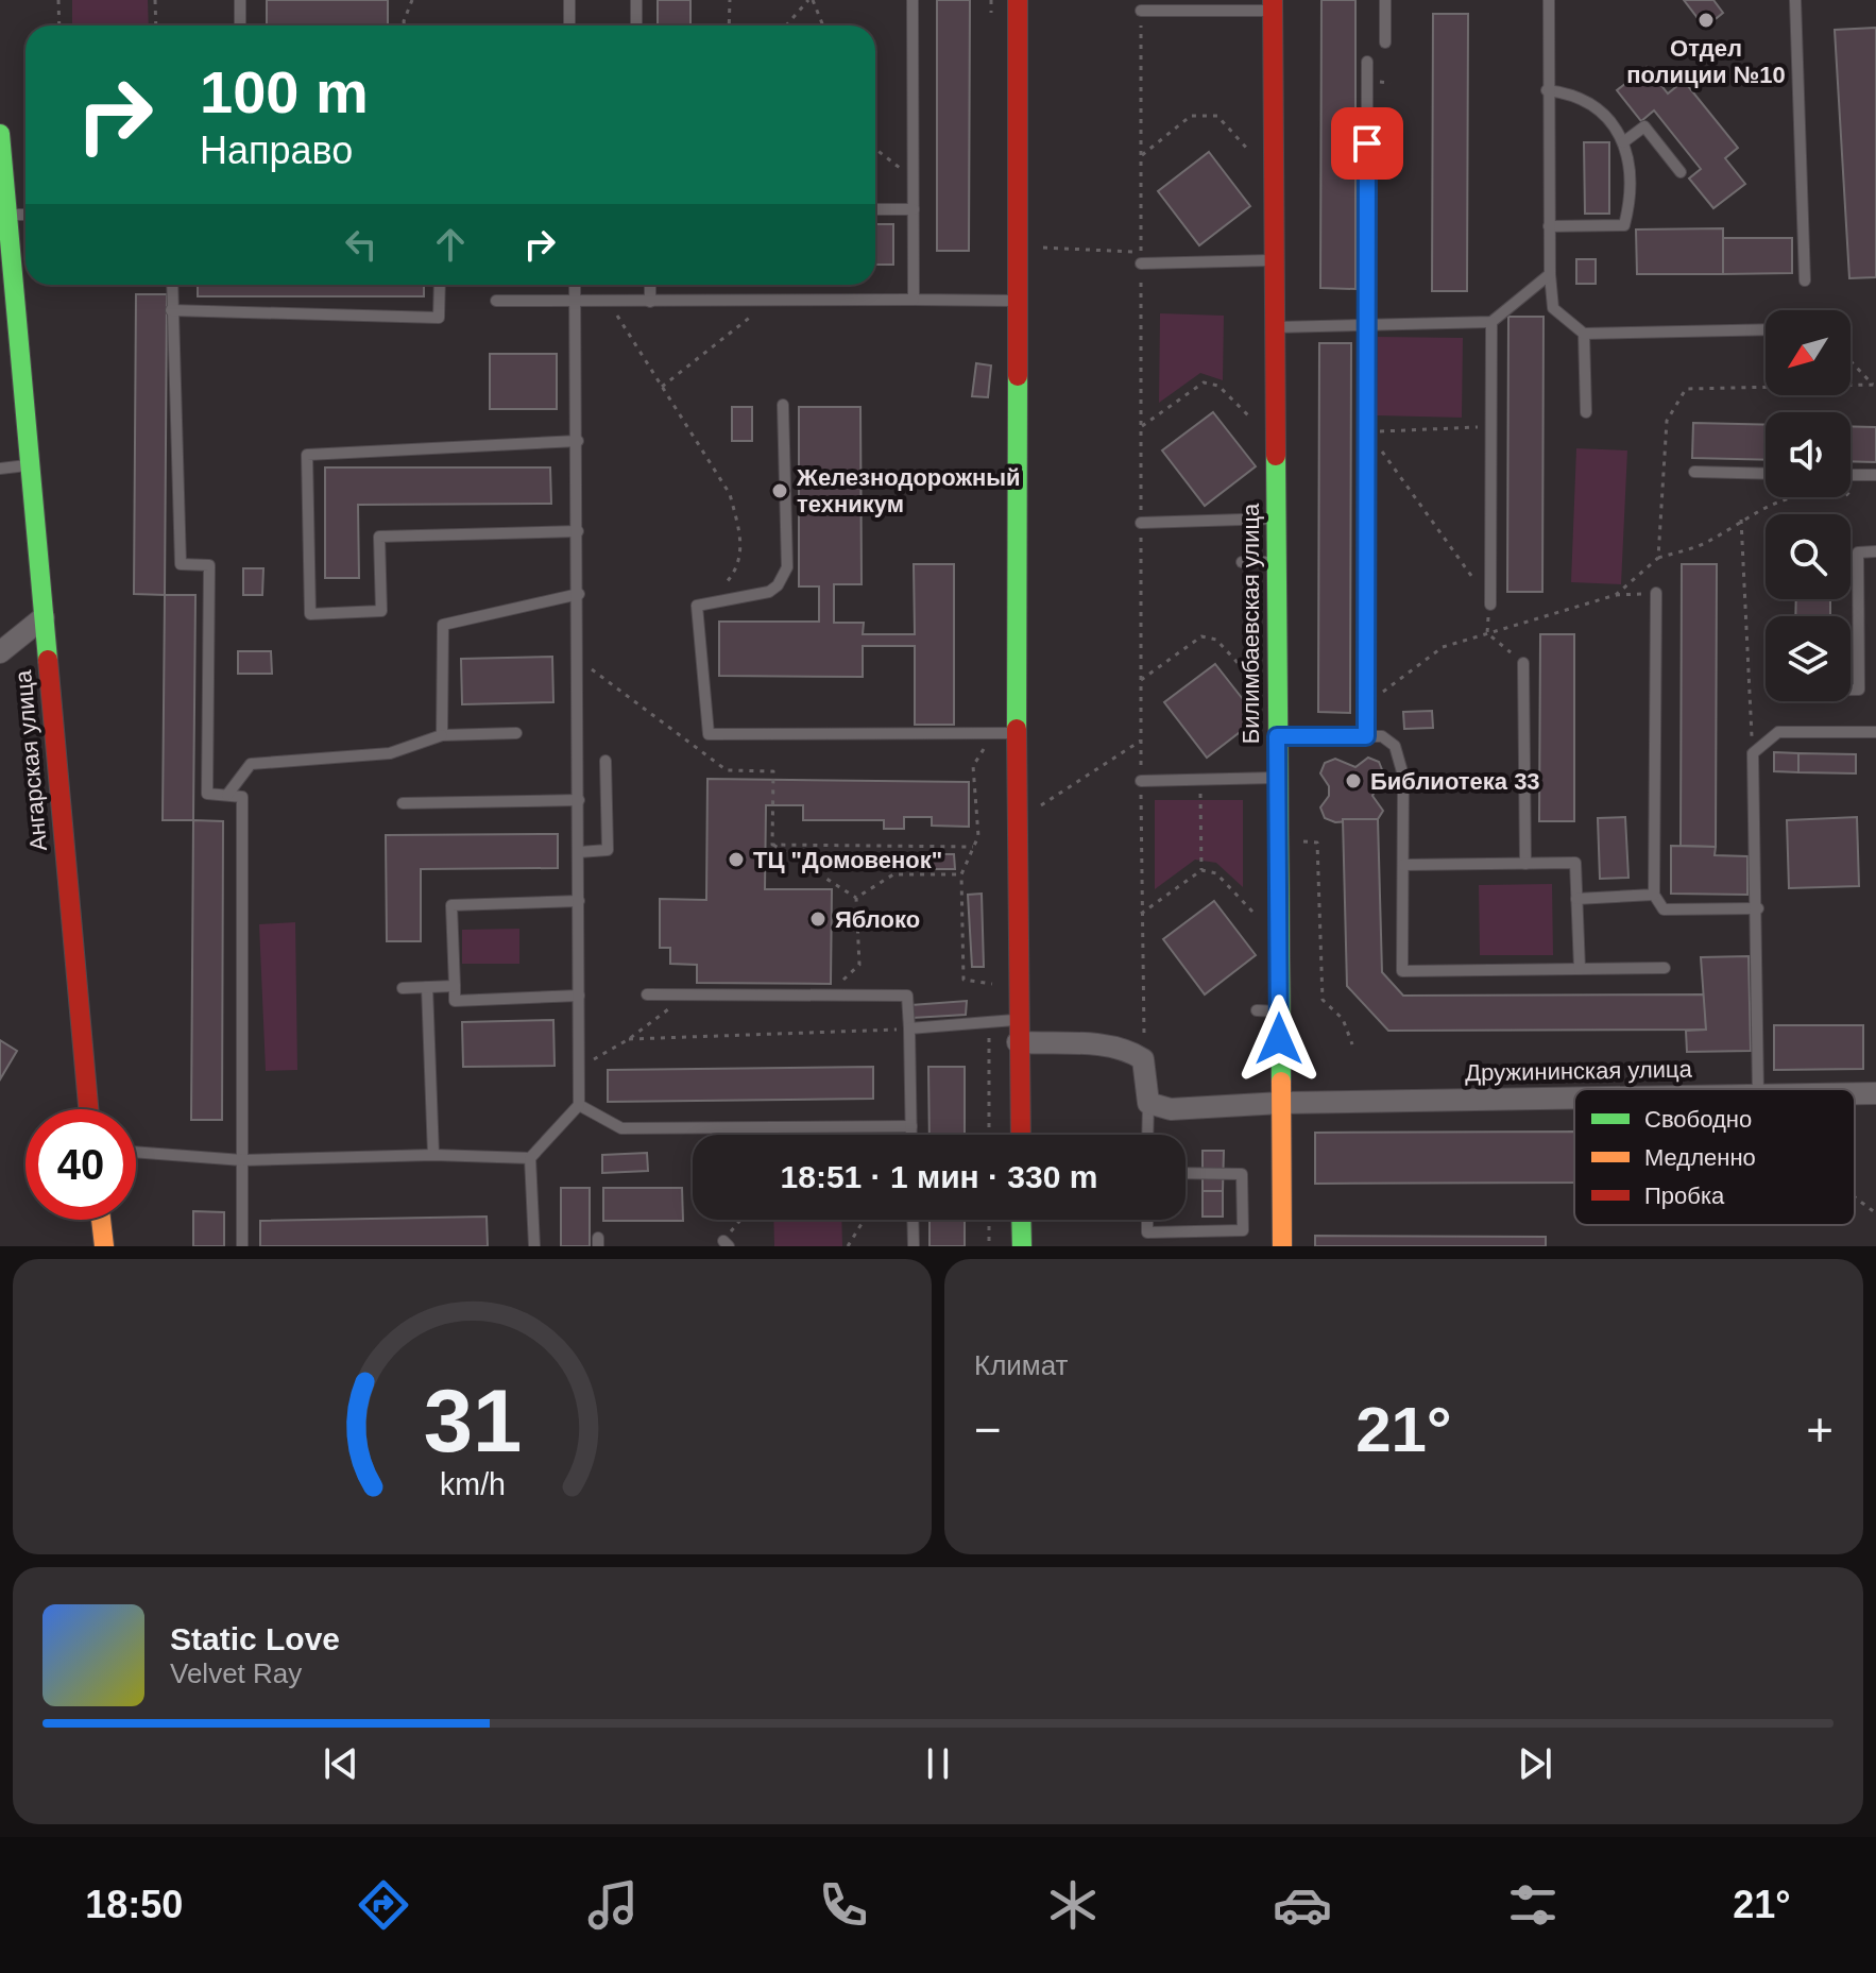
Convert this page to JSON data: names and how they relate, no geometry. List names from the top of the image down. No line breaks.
{"streets":{"street":["Билимбаевская улица","Ангарская улица","Дружининская улица"]},"crossings":[["Билимбаевская улица","Дружининская улица"]],"places":["Отдел полиции №10","Железнодорожный техникум","Библиотека 33","ТЦ \"Домовенок\"","Яблоко"],"legend":["Свободно","Медленно","Пробка"],"north":"bottom left","page":{"turn":["100 m","Направо"],"limit":"40","trip":"18:51 · 1 мин · 330 m","tile":"Климат","heat":["−","21°","+"],"song":["Static Love","Velvet Ray"],"tabs":["18:50","21°"],"gauge":["31","km/h"]}}
